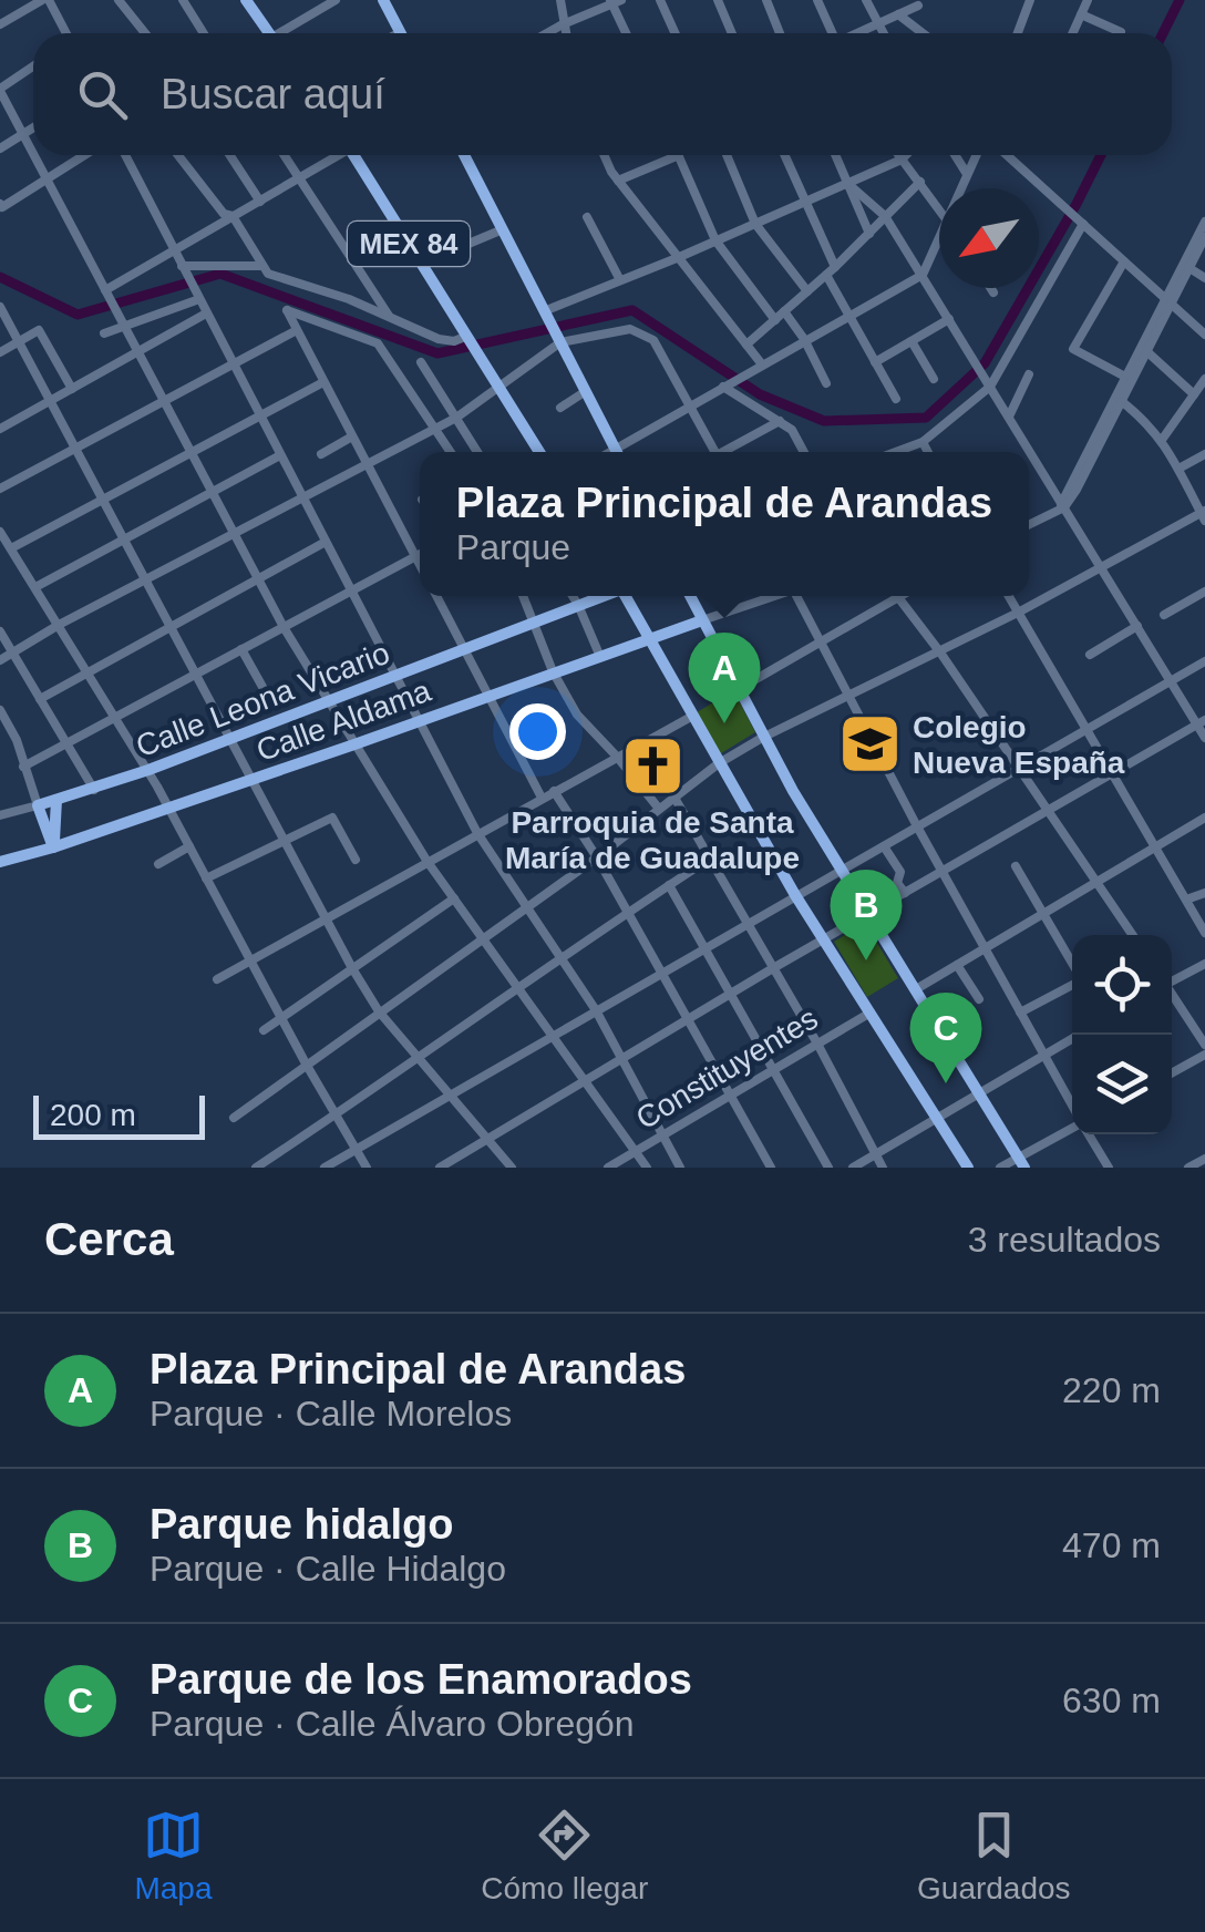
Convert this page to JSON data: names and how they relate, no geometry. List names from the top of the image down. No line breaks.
{"streets":{"main road":["MEX 84","Calle Leona Vicario","Calle Aldama"],"street":["Constituyentes"]},"places":{"school or university":["Colegio Nueva España"],"church":["Parroquia de Santa María de Guadalupe"]},"scale_bar":"200 m","north":"bottom left","page":{"search":"Buscar aquí","popup":["Plaza Principal de Arandas","Parque"],"pins":["A","B","C"],"scale":"200 m","heading":["Cerca","3 resultados"],"list":[{"mark":"A","name":"Plaza Principal de Arandas","note":"Parque · Calle Morelos","value":"220 m"},{"mark":"B","name":"Parque hidalgo","note":"Parque · Calle Hidalgo","value":"470 m"},{"mark":"C","name":"Parque de los Enamorados","note":"Parque · Calle Álvaro Obregón","value":"630 m"}],"nav":["Mapa","Cómo llegar","Guardados"]}}
